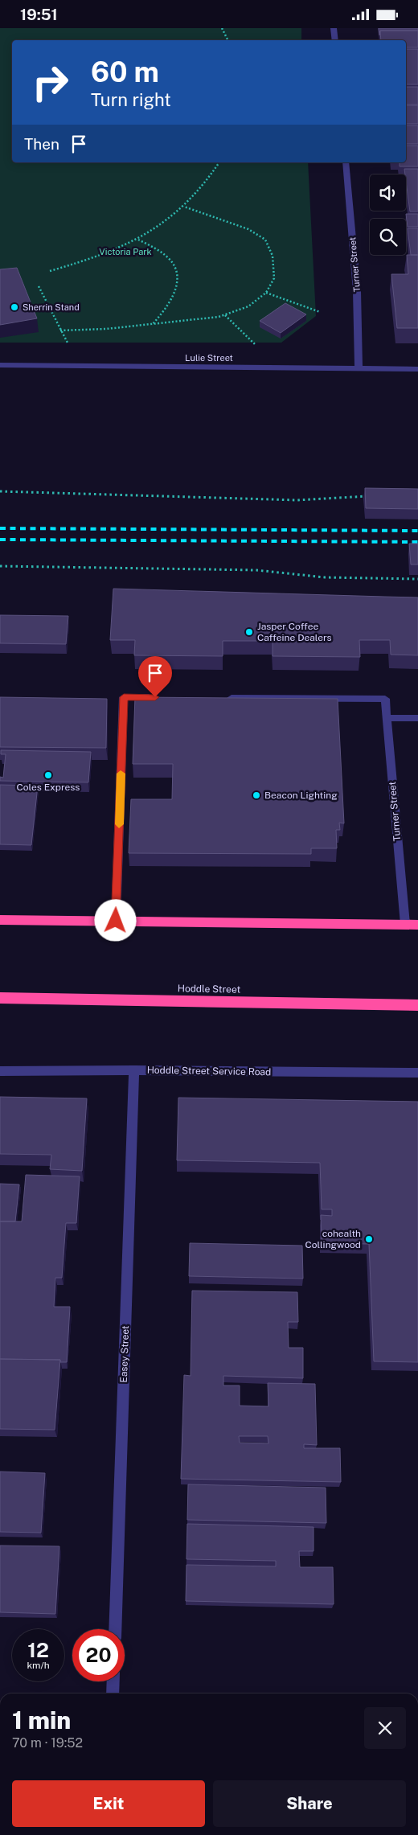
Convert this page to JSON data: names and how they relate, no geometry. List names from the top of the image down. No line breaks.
{"streets":{"highway":["Hoddle Street"],"street":["Turner Street","Lulie Street","Hoddle Street Service Road","Easey Street"]},"crossings":[["Turner Street","Lulie Street"],["Hoddle Street Service Road","Easey Street"]],"parks":["Victoria Park"],"places":["Sherrin Stand","Jasper Coffee Caffeine Dealers","Coles Express","Beacon Lighting","cohealth Collingwood"],"page":{"status":"19:51","turn":["60 m","Turn right"],"then":"Then","speed":"12 km/h","limit":"20","heading":["1 min","70 m · 19:52"],"buttons":["Exit","Share"]}}
